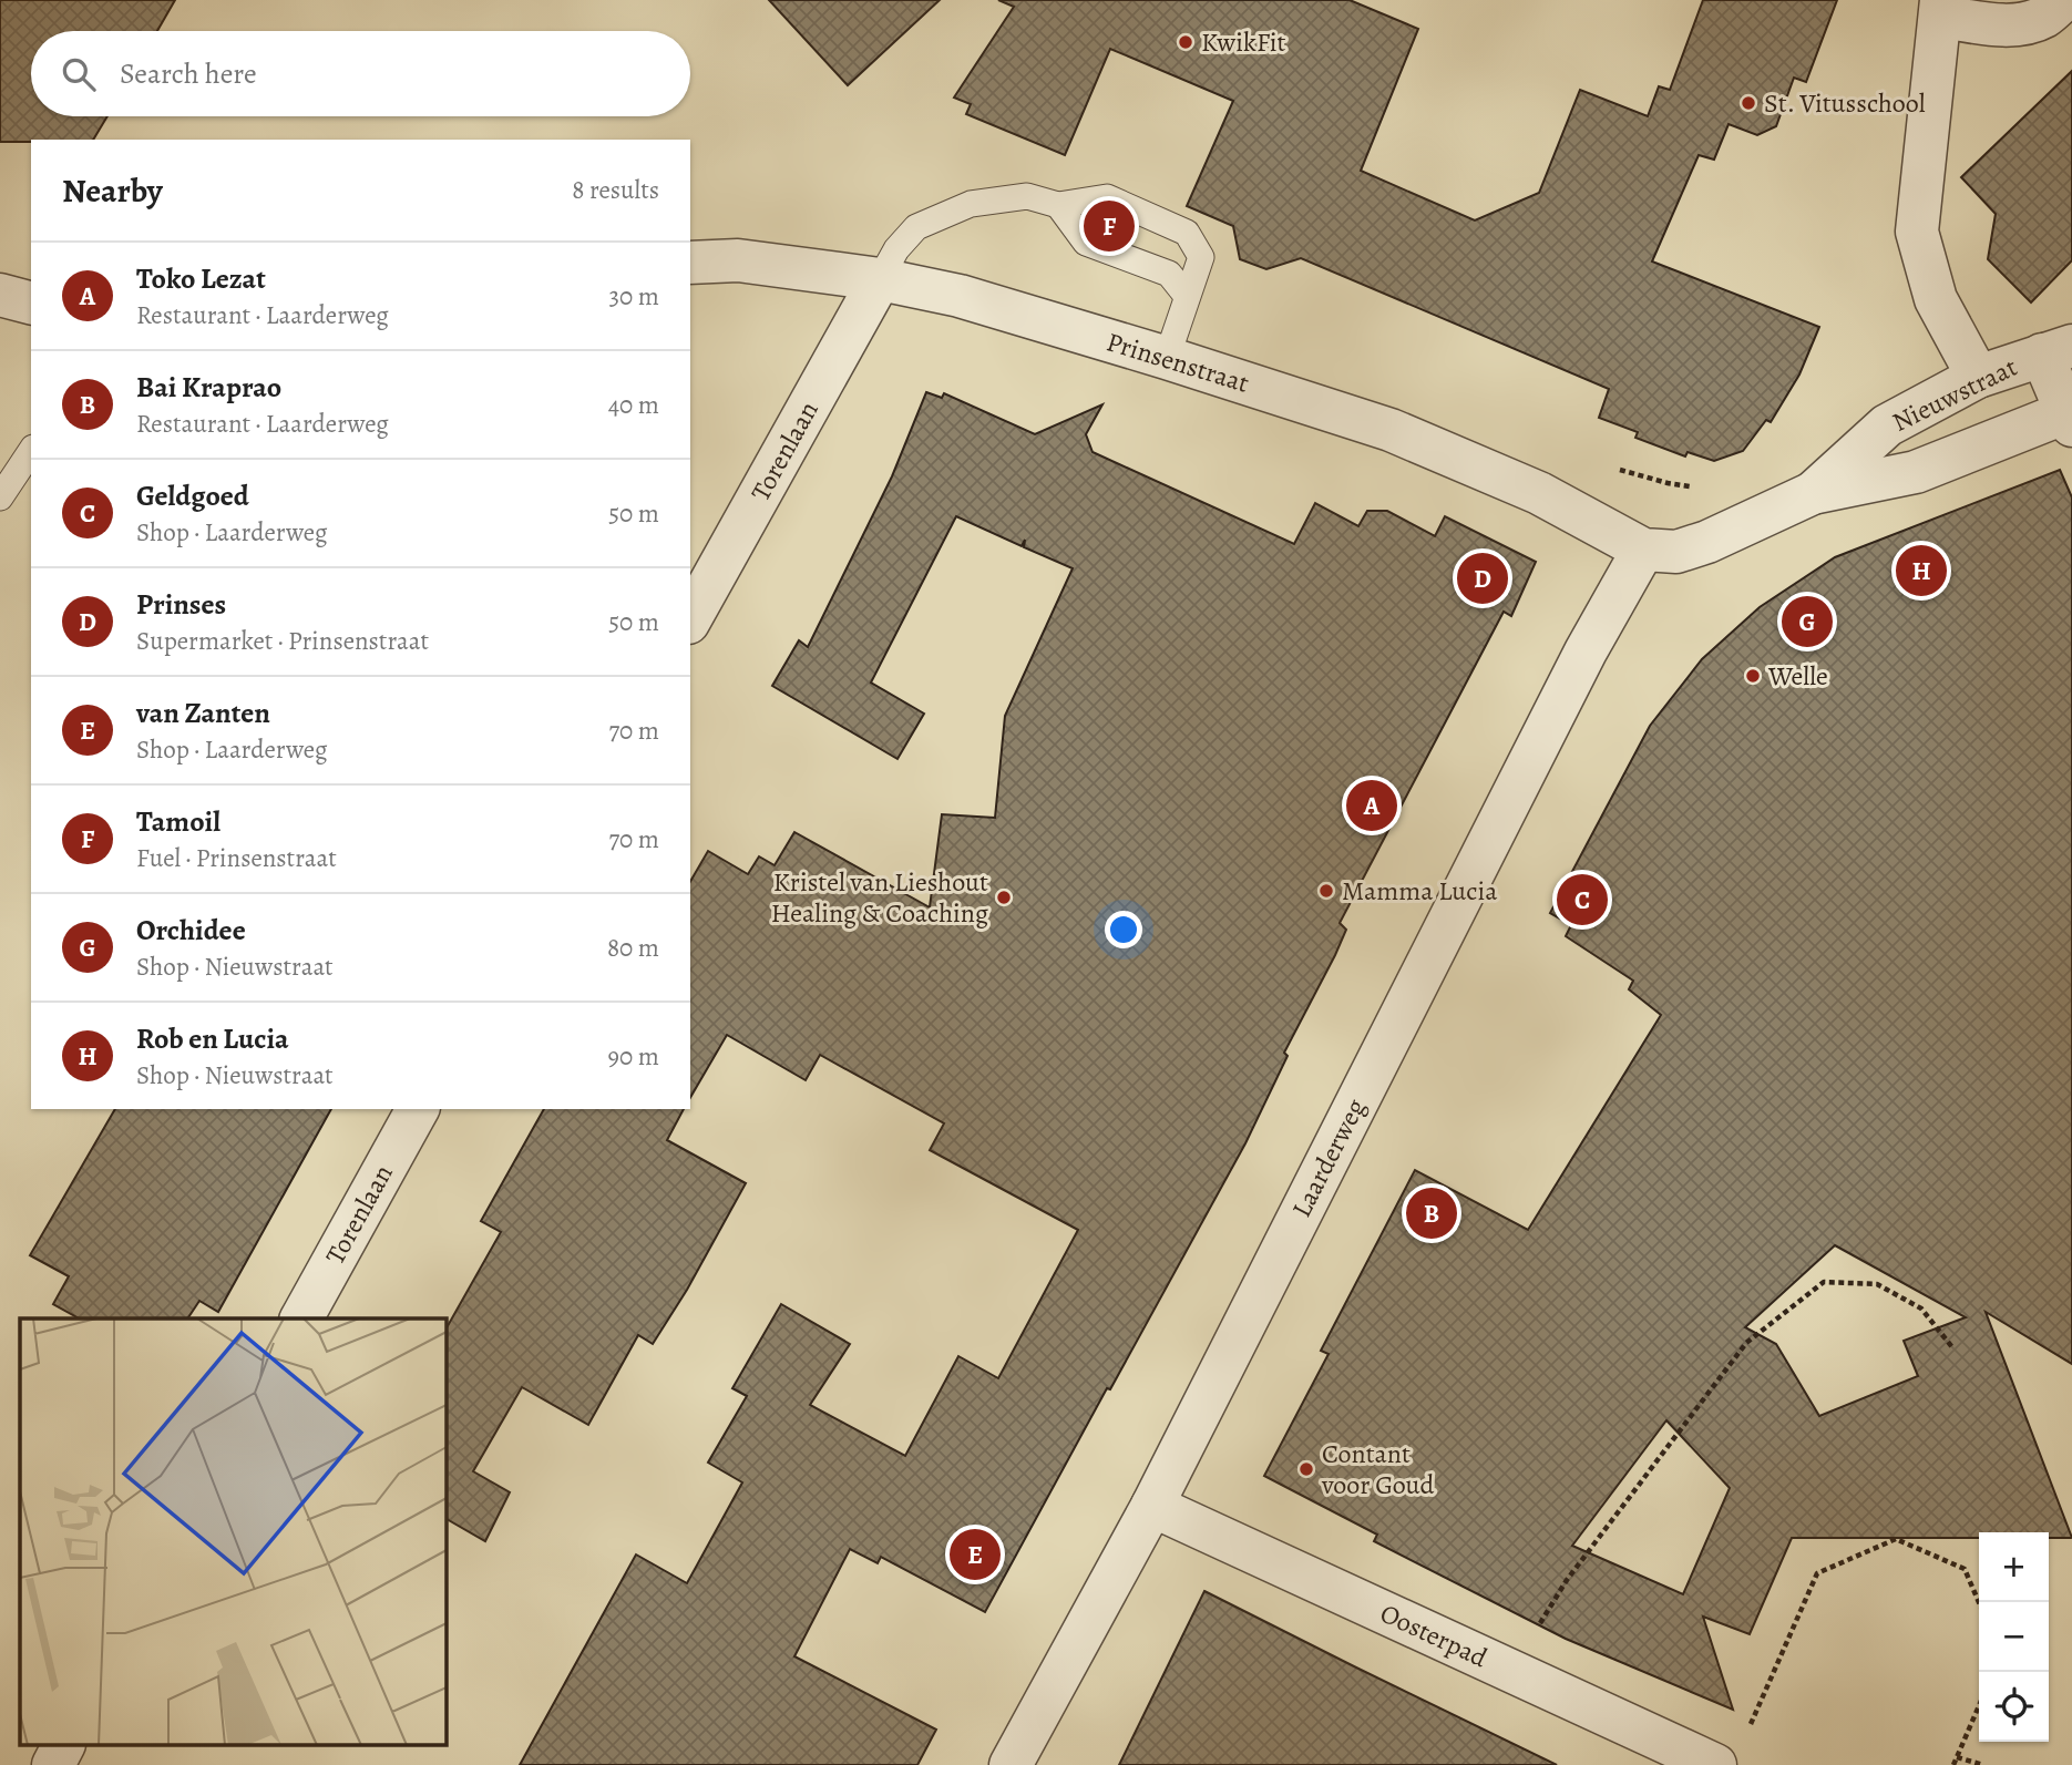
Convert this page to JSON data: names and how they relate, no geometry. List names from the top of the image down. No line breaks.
{"streets":{"street":["Prinsenstraat","Nieuwstraat","Torenlaan","Laarderweg","Oosterpad"]},"crossings":[["Prinsenstraat","Nieuwstraat"],["Prinsenstraat","Torenlaan"],["Prinsenstraat","Laarderweg"],["Nieuwstraat","Laarderweg"],["Laarderweg","Oosterpad"]],"places":["KwikFit","St. Vitusschool","Welle","Mamma Lucia","Kristel van Lieshout Healing & Coaching","Contant voor Goud"],"page":{"search":"Search here","heading":["Nearby","8 results"],"pins":["F","H","D","G","A","C","B","E"],"list":[{"mark":"A","name":"Toko Lezat","note":"Restaurant · Laarderweg","value":"30 m"},{"mark":"B","name":"Bai Kraprao","note":"Restaurant · Laarderweg","value":"40 m"},{"mark":"C","name":"Geldgoed","note":"Shop · Laarderweg","value":"50 m"},{"mark":"D","name":"Prinses","note":"Supermarket · Prinsenstraat","value":"50 m"},{"mark":"E","name":"van Zanten","note":"Shop · Laarderweg","value":"70 m"},{"mark":"F","name":"Tamoil","note":"Fuel · Prinsenstraat","value":"70 m"},{"mark":"G","name":"Orchidee","note":"Shop · Nieuwstraat","value":"80 m"},{"mark":"H","name":"Rob en Lucia","note":"Shop · Nieuwstraat","value":"90 m"}],"map_buttons":["+","−"]}}
